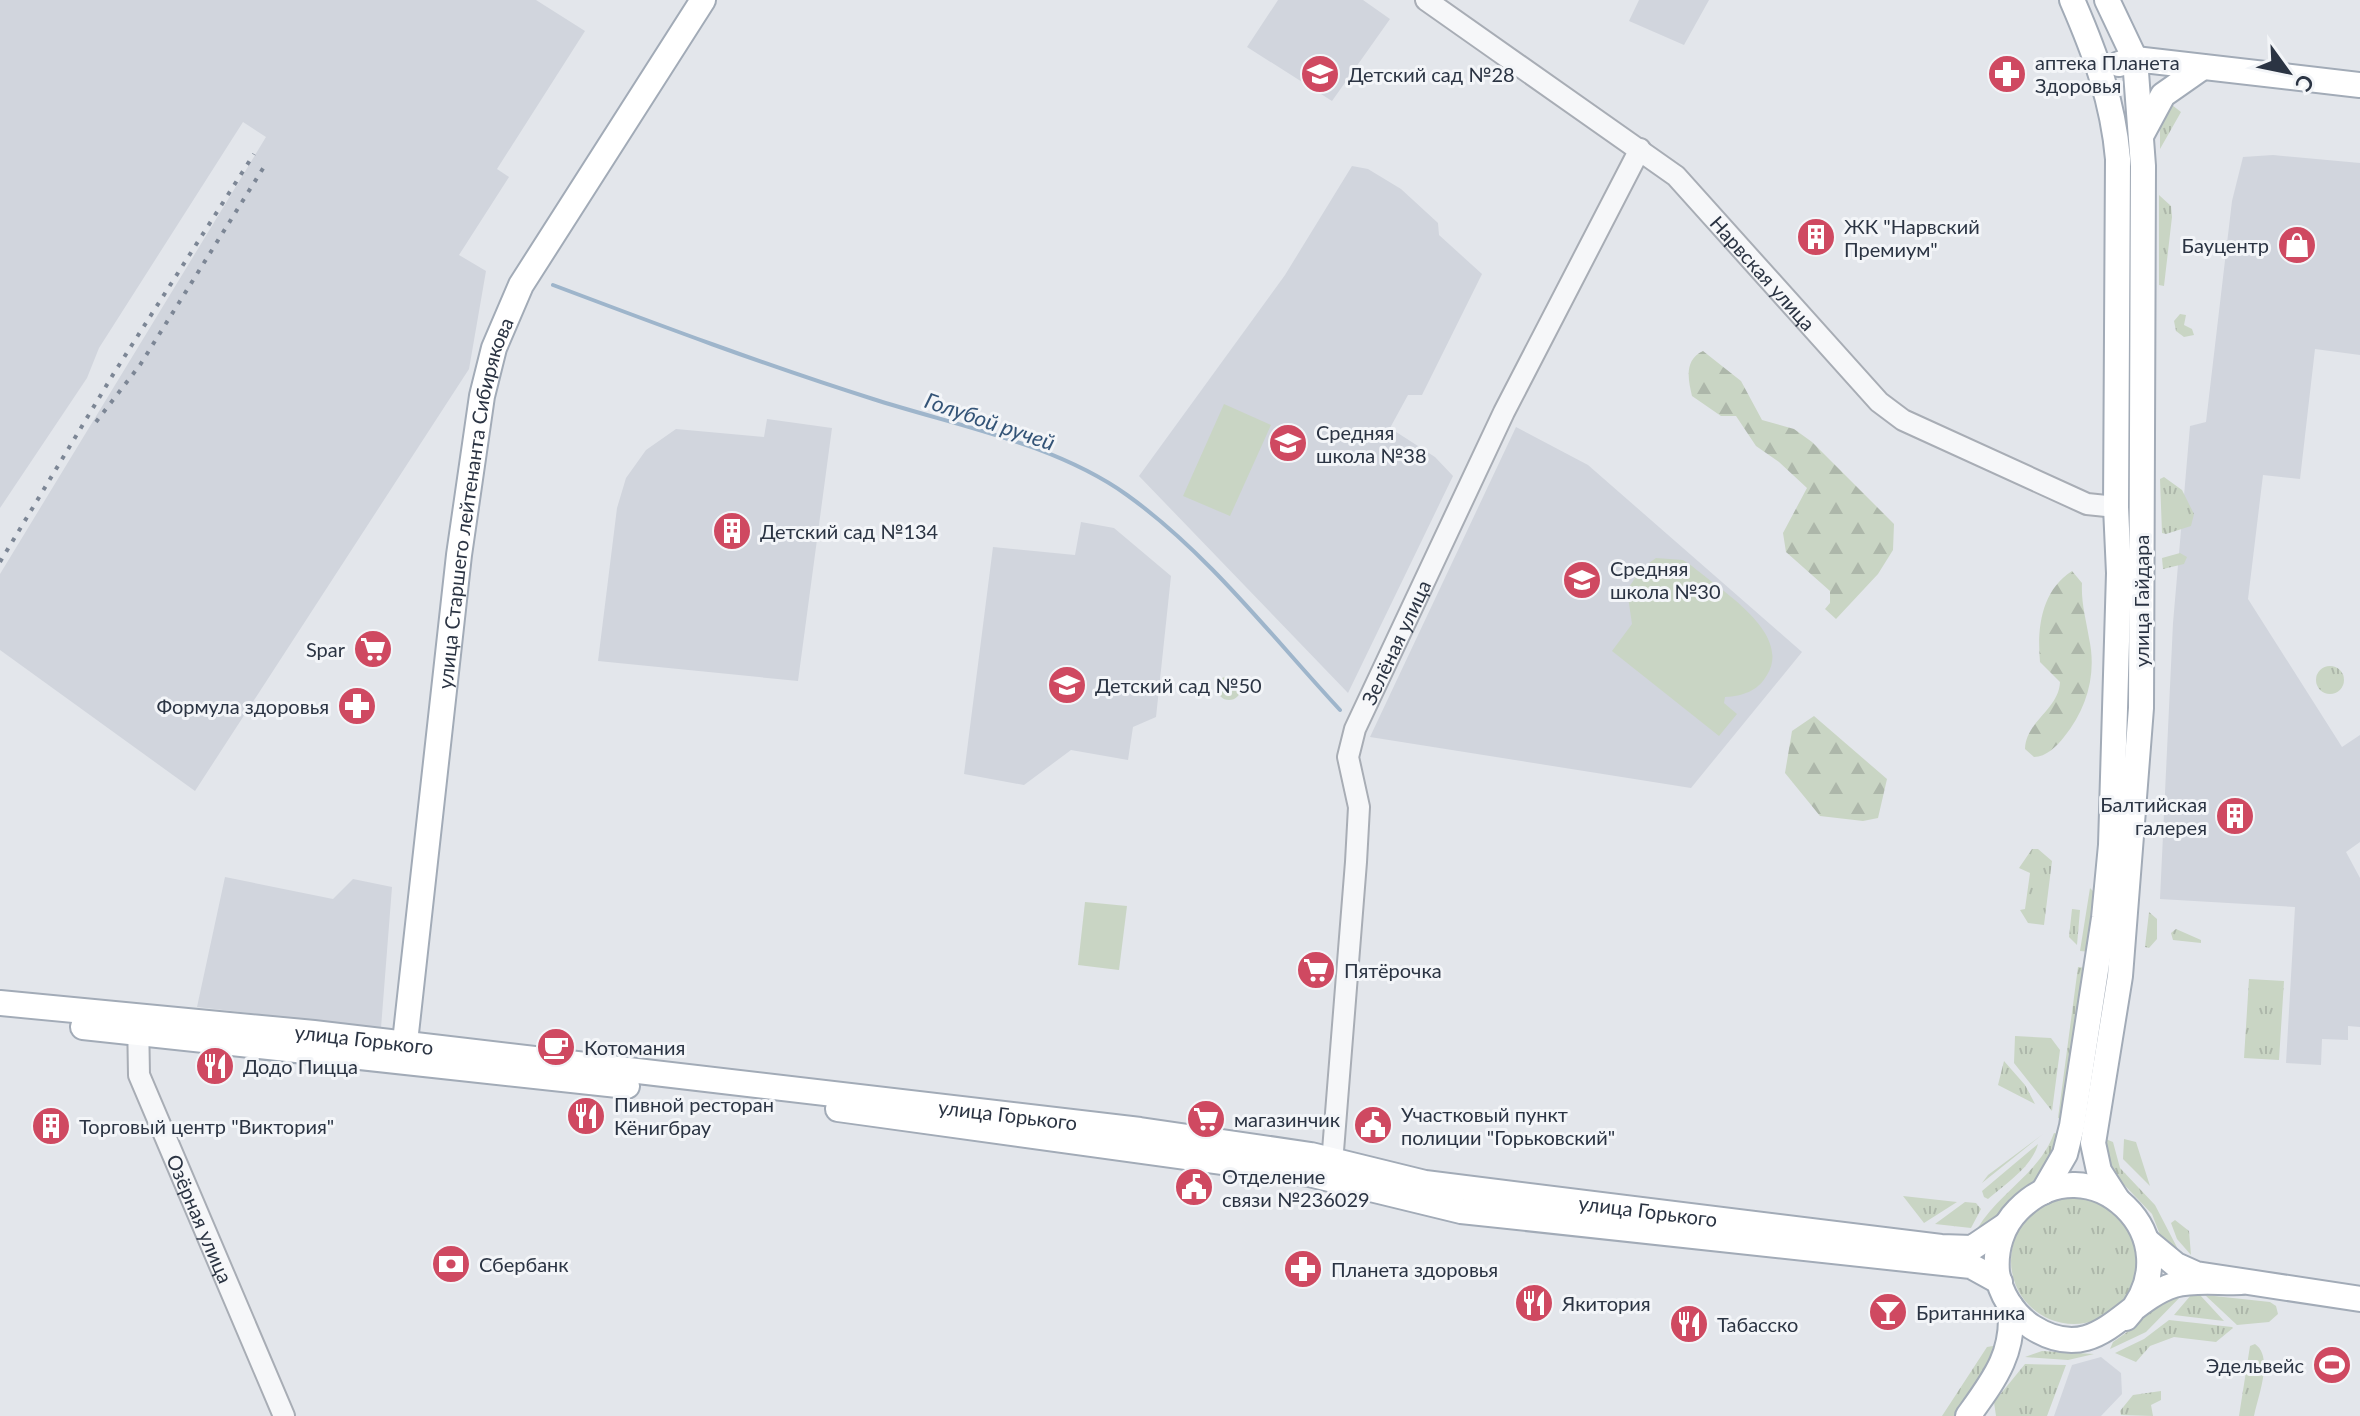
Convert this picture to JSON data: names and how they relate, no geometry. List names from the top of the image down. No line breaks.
{"streets":{"main road":["улица Старшего лейтенанта Сибирякова","улица Гайдара","улица Горького"],"street":["Нарвская улица","Зелёная улица","Озёрная улица"]},"crossings":[["Нарвская улица","улица Гайдара"],["Нарвская улица","Зелёная улица"],["улица Старшего лейтенанта Сибирякова","улица Горького"],["улица Гайдара","улица Горького"],["Зелёная улица","улица Горького"],["улица Горького","Озёрная улица"]],"water":["Голубой ручей"],"places":{"school or university":["Детский сад №28","Средняя школа №38","Средняя школа №30","Детский сад №50"],"pharmacy":["аптека Планета Здоровья","Формула здоровья","Планета здоровья"],"building":["ЖК \"Нарвский Премиум\"","Детский сад №134","Балтийская галерея","Торговый центр \"Виктория\""],"shop":["Бауцентр"],"supermarket":["Spar","Пятёрочка","магазинчик"],"cafe":["Котомания"],"restaurant":["Додо Пицца","Пивной ресторан Кёнигбрау","Якитория","Табасско"],"public building":["Участковый пункт полиции \"Горьковский\"","Отделение связи №236029"],"bank":["Сбербанк"],"bar":["Британника"],"sports":["Эдельвейс"]},"north":"bottom right"}
